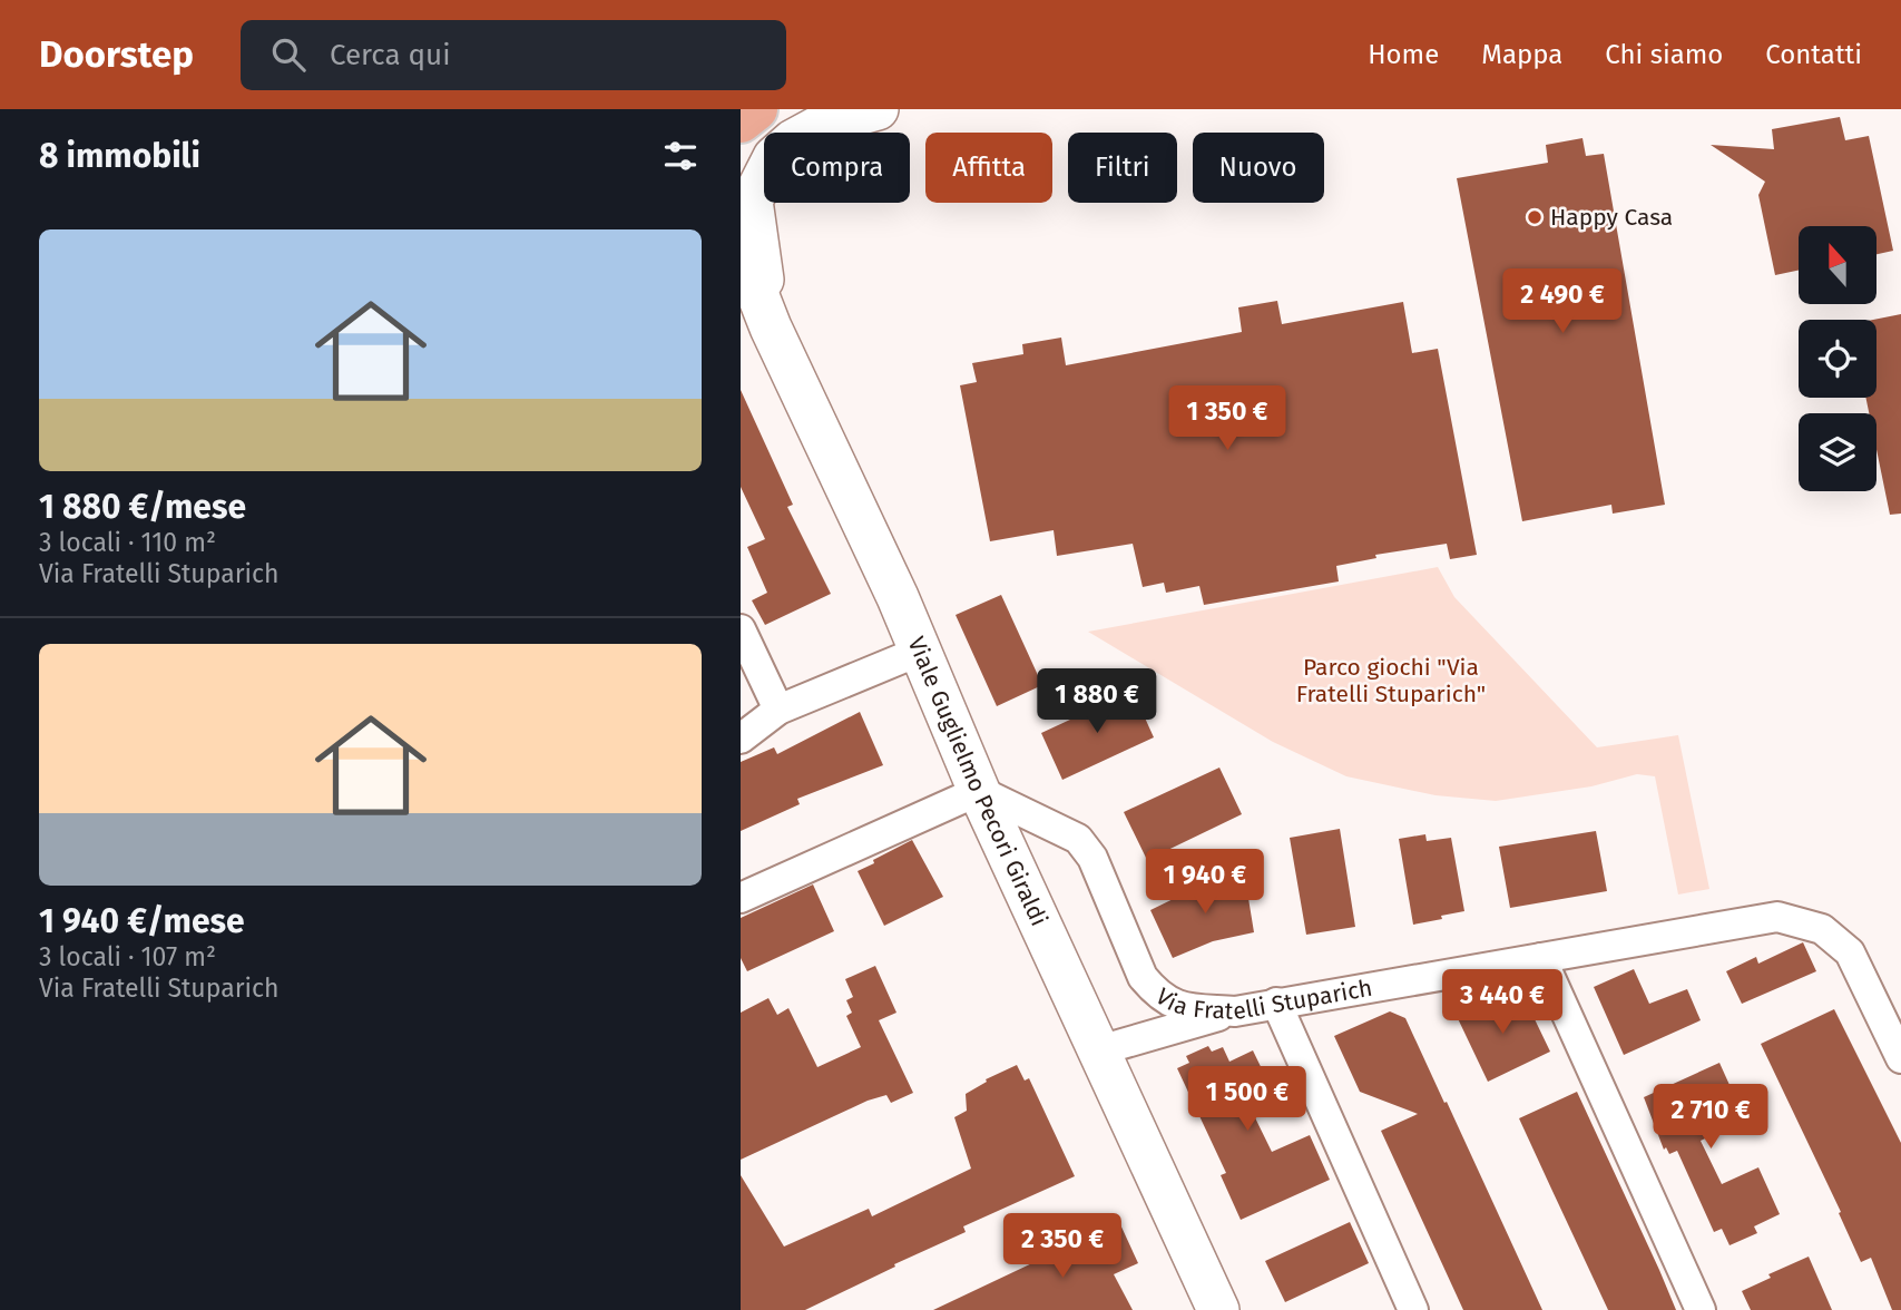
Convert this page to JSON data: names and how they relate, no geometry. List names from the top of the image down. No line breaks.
{"streets":{"street":["Viale Guglielmo Pecori Giraldi","Via Fratelli Stuparich"]},"crossings":[["Viale Guglielmo Pecori Giraldi","Via Fratelli Stuparich"]],"parks":["Parco giochi \"Via Fratelli Stuparich\""],"places":["Happy Casa"],"north":"top","page":{"header":"Doorstep","search":"Cerca qui","nav":["Home","Mappa","Chi siamo","Contatti"],"heading":"8 immobili","chip":["Compra","Affitta","Filtri","Nuovo"],"list":[{"name":"1 880 €/mese","note":"3 locali · 110 m² · Via Fratelli Stuparich"},{"name":"1 940 €/mese","note":"3 locali · 107 m² · Via Fratelli Stuparich"}],"price":["2 490 €","1 350 €","1 880 €","1 940 €","3 440 €","1 500 €","2 710 €","2 350 €"]}}
